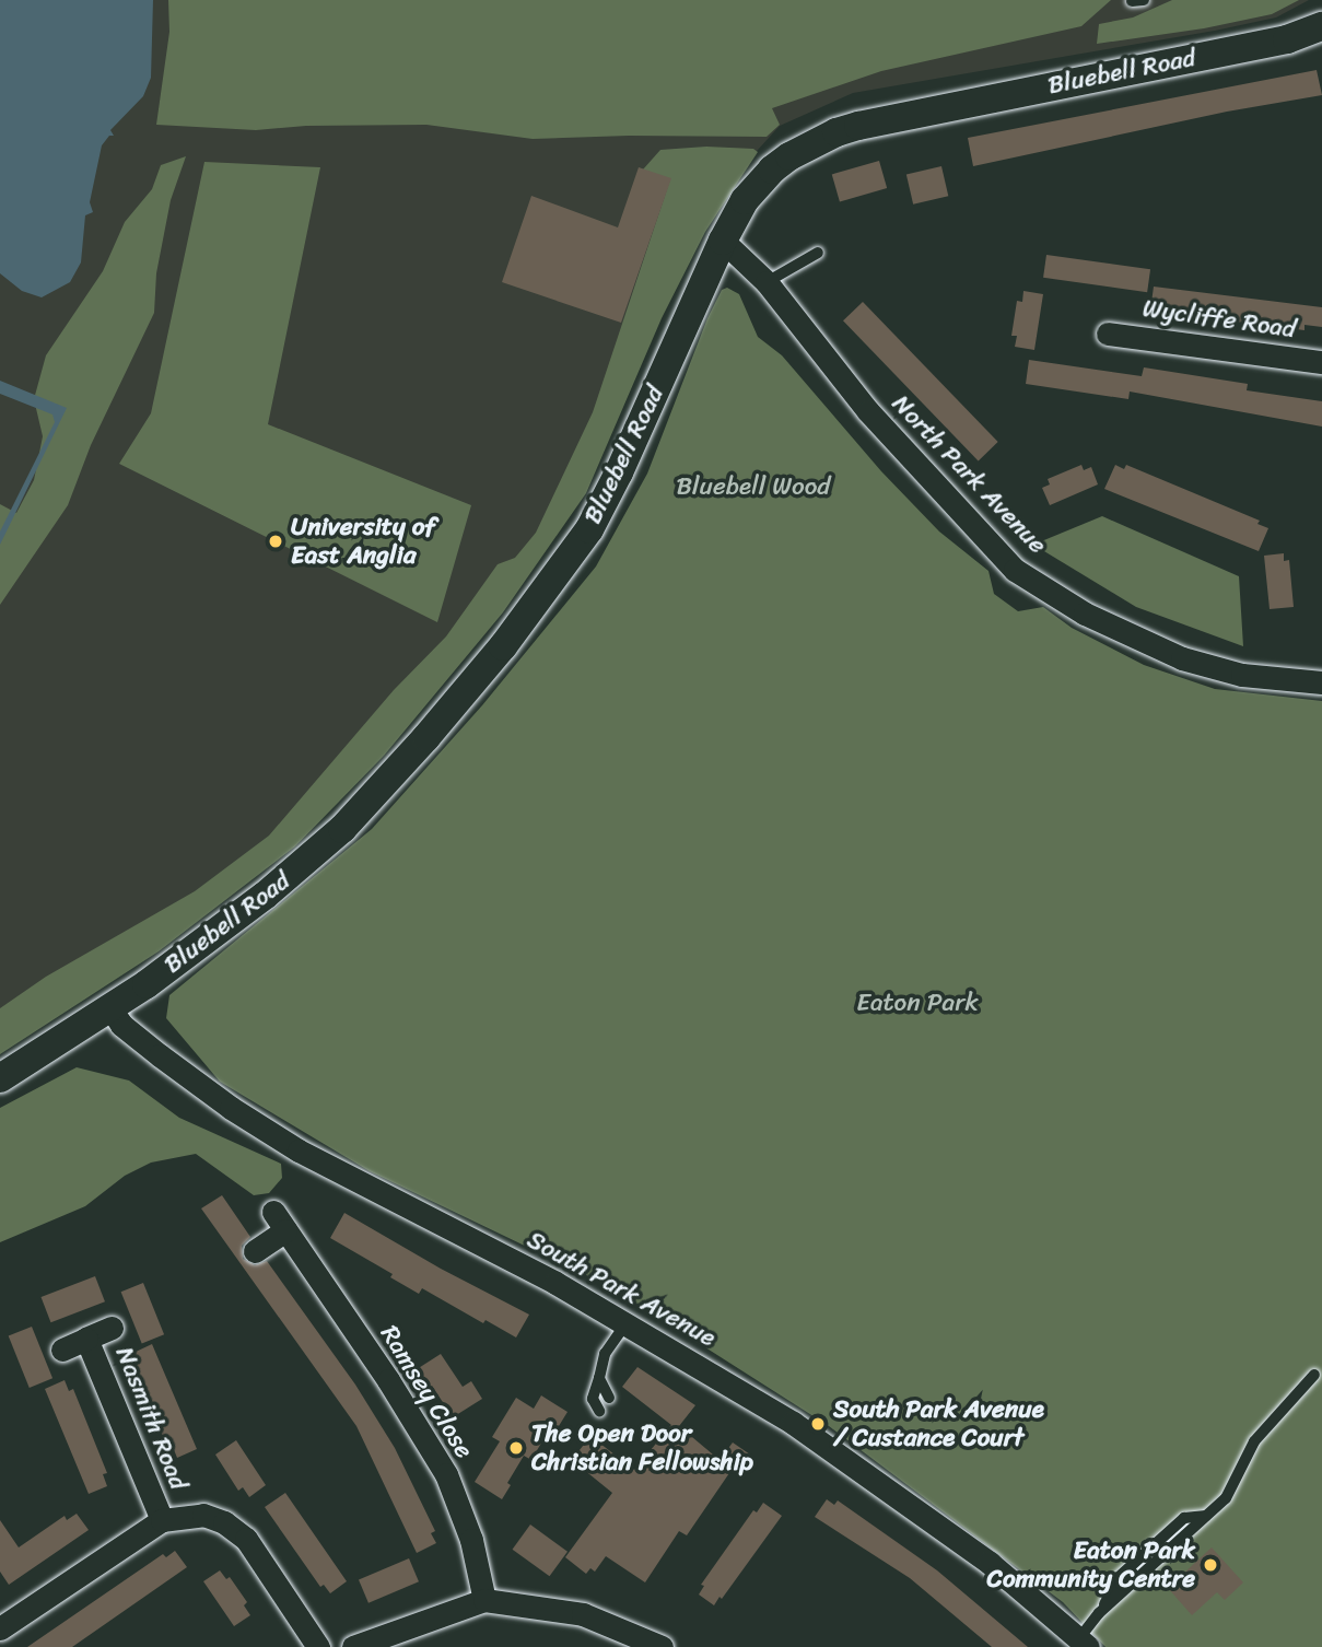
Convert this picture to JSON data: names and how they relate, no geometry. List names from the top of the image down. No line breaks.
{"streets":{"street":["Bluebell Road","Wycliffe Road","North Park Avenue","South Park Avenue","Ramsey Close","Nasmith Road"]},"crossings":[["Bluebell Road","North Park Avenue"],["Bluebell Road","South Park Avenue"]],"parks":["Bluebell Wood","Eaton Park"],"places":["University of East Anglia","South Park Avenue / Custance Court","The Open Door Christian Fellowship","Eaton Park Community Centre"]}
